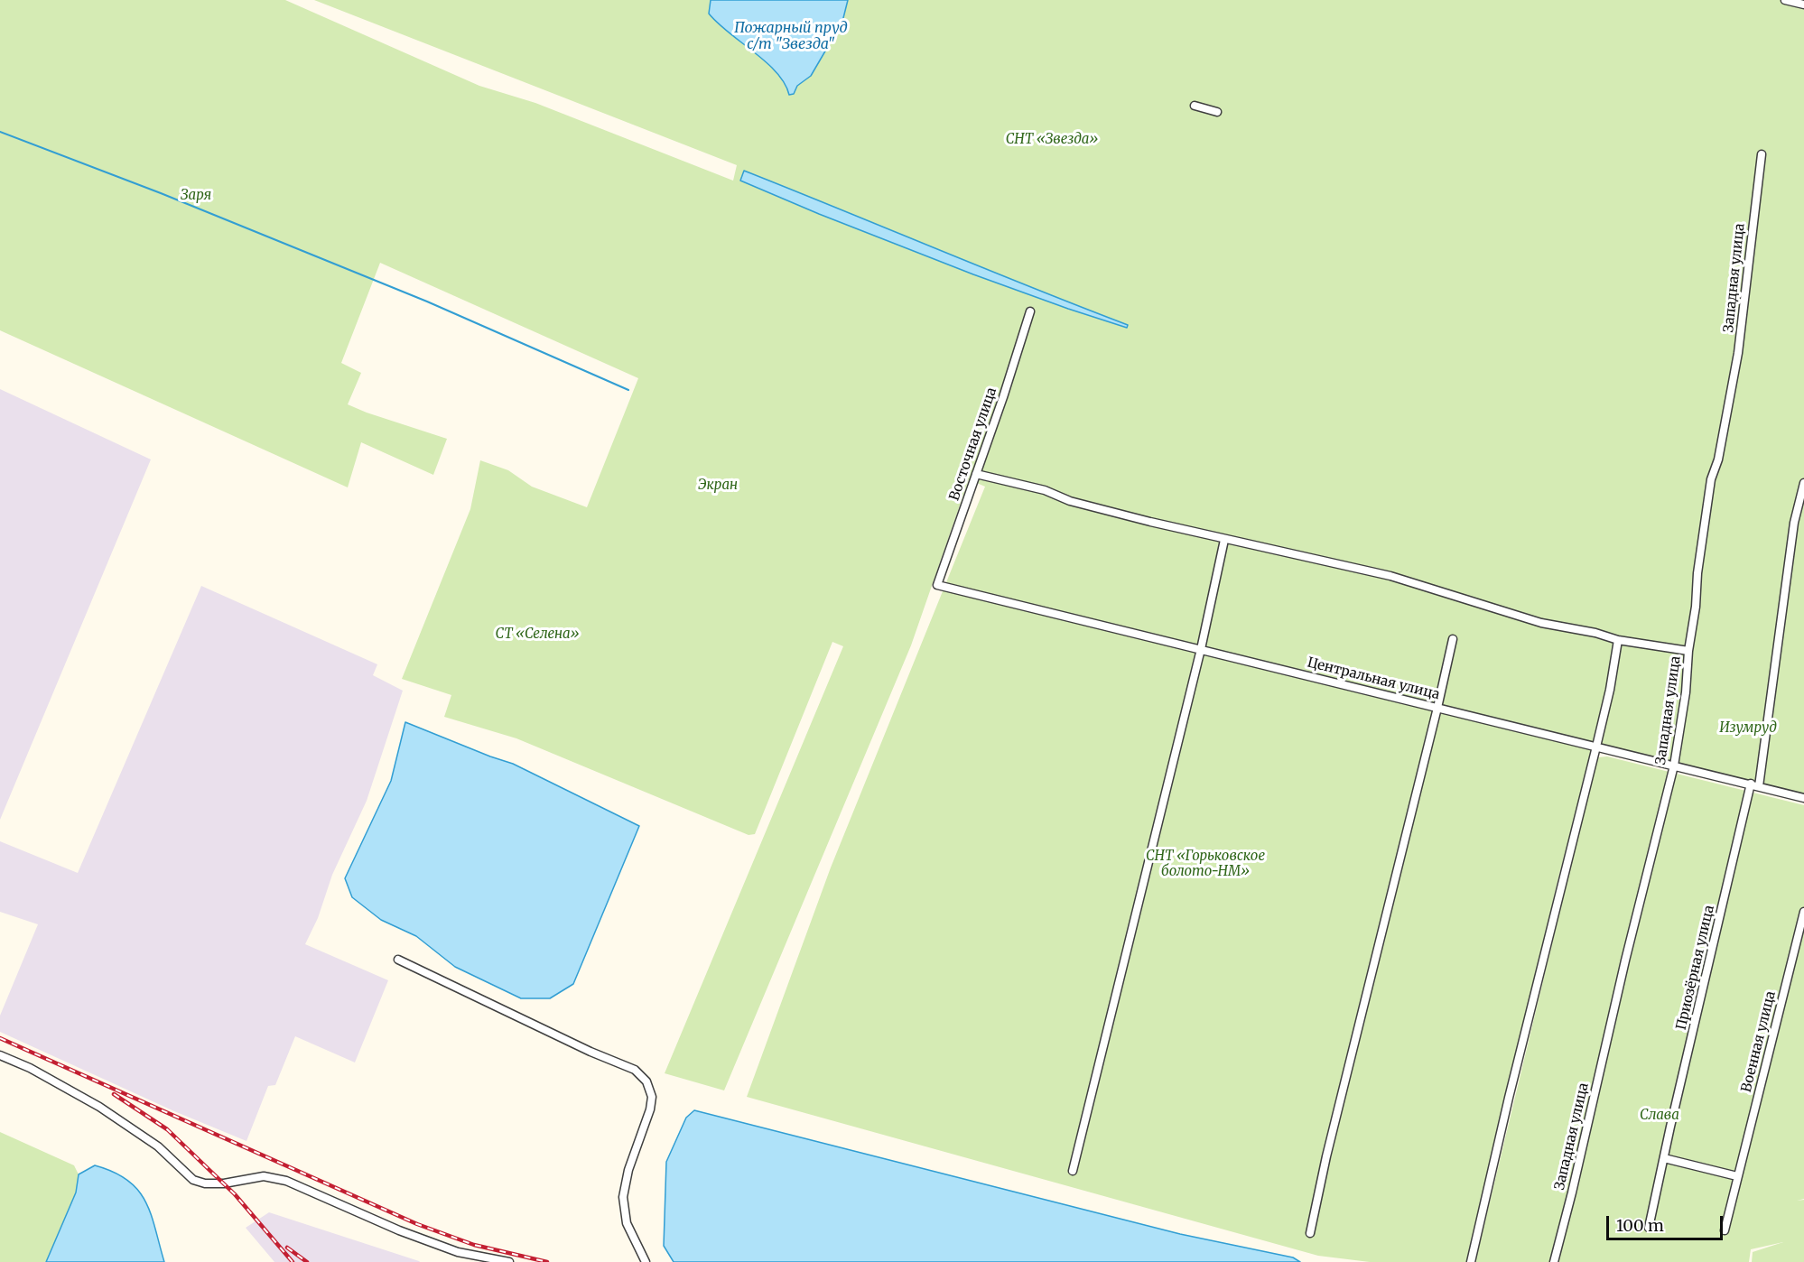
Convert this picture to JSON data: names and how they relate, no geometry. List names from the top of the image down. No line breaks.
{"streets":{"street":["Западная улица","Восточная улица","Центральная улица","Приозёрная улица","Военная улица"]},"crossings":[["Западная улица","Центральная улица"],["Восточная улица","Центральная улица"],["Центральная улица","Приозёрная улица"]],"water":["Пожарный пруд с/т \"Звезда\""],"parks":["СНТ «Звезда»","Заря","Экран","СТ «Селена»","Изумруд","СНТ «Горьковское болото-НМ»","Слава"],"scale_bar":"100 m"}
